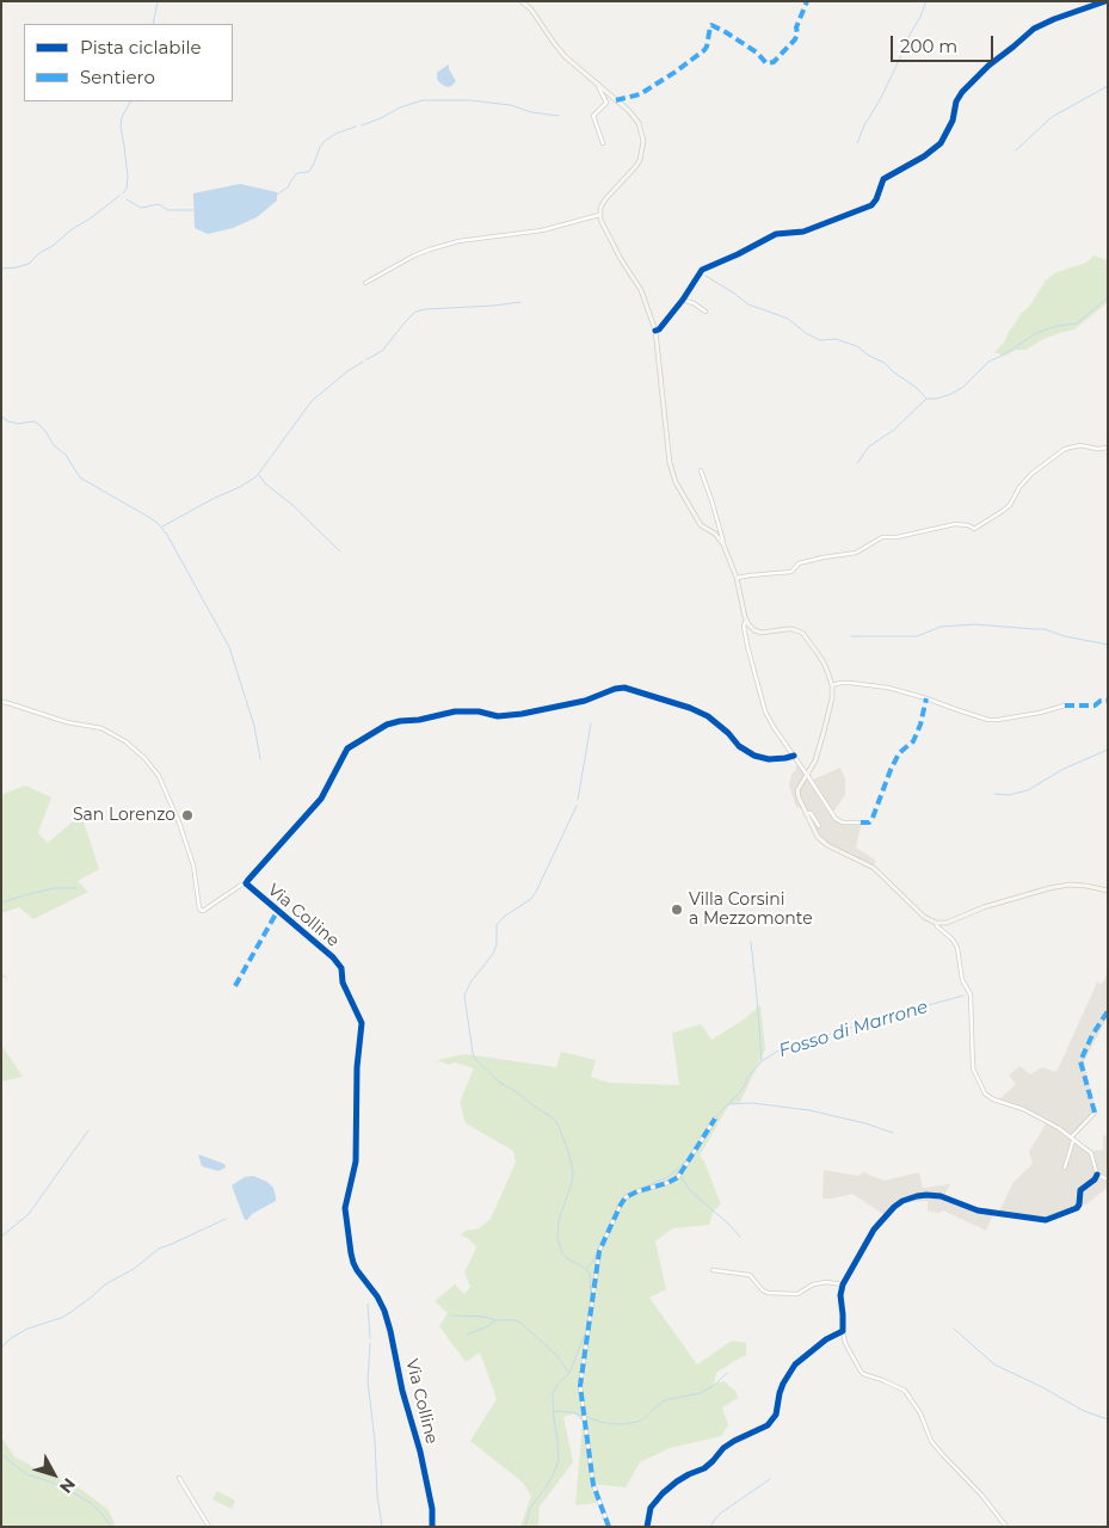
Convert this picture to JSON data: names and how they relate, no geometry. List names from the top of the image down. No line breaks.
{"streets":{"street":["Via Colline"]},"water":["Fosso di Marrone"],"places":["San Lorenzo","Villa Corsini a Mezzomonte"],"legend":["Pista ciclabile","Sentiero"],"scale_bar":"200 m","north":"bottom right"}
